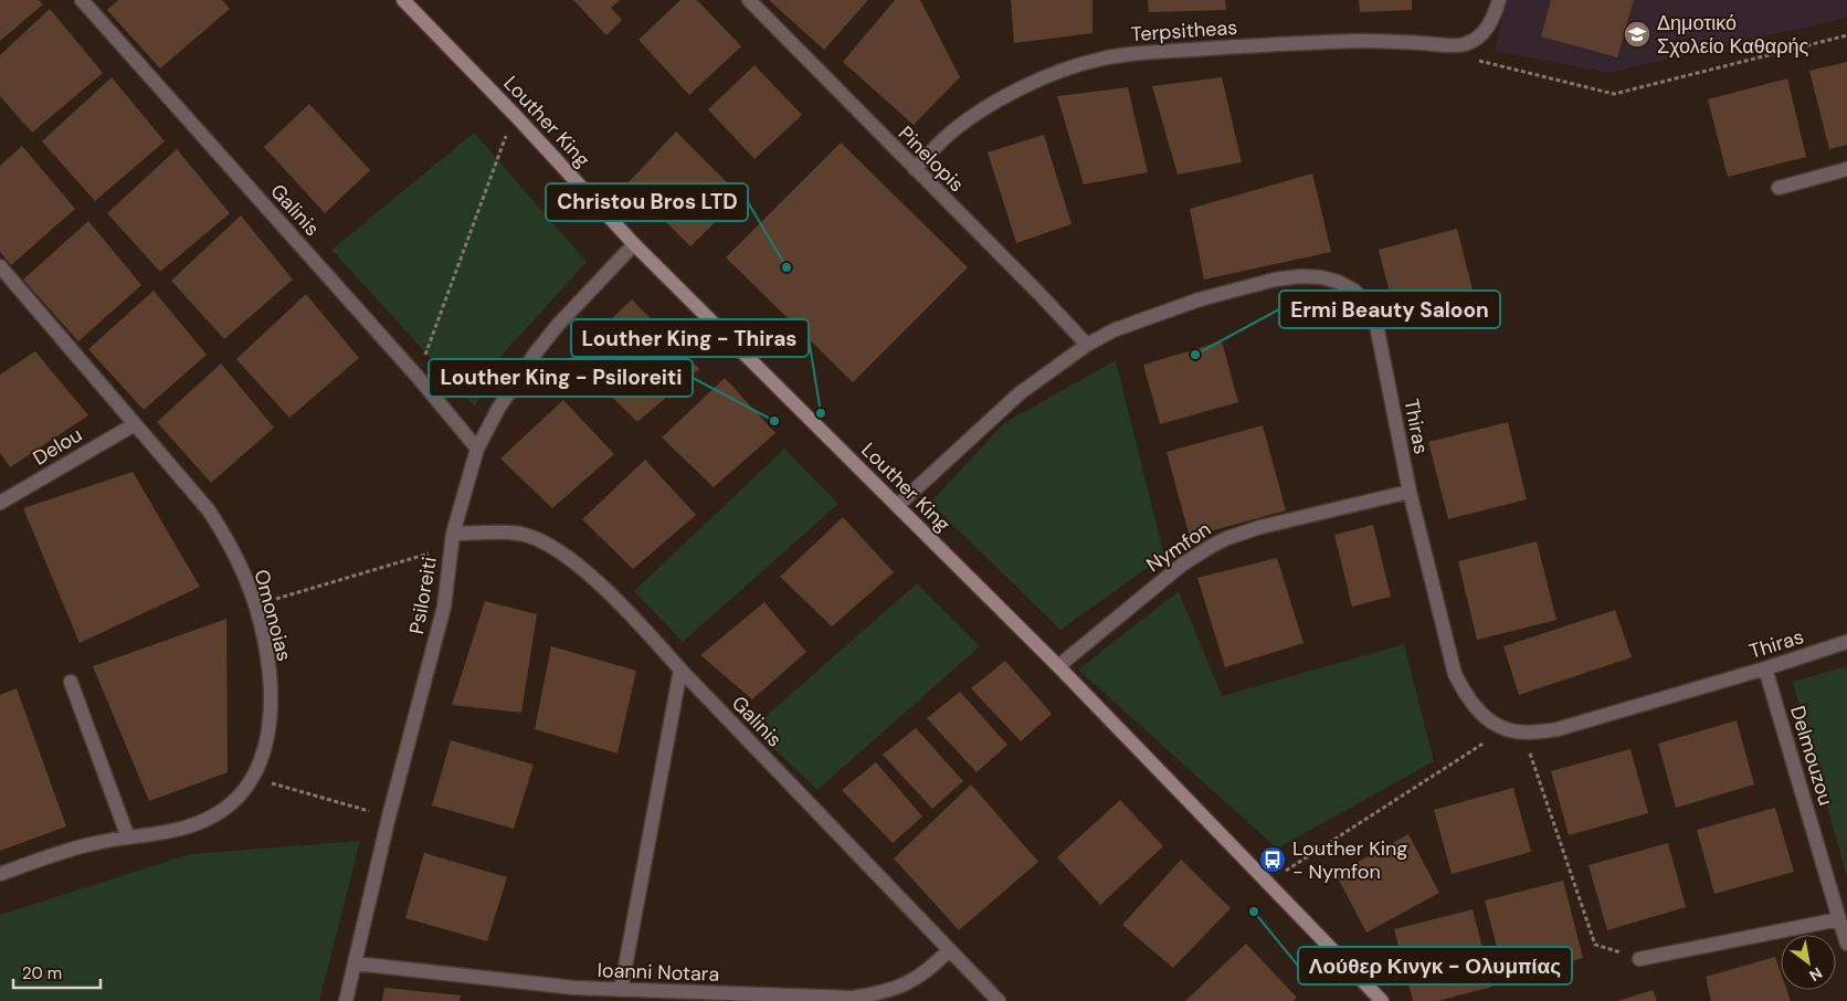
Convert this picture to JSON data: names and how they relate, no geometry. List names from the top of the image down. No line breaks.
{"streets":{"street":["Terpsitheas","Louther King","Pinelopis","Galinis","Thiras","Delou","Nymfon","Psiloreiti","Omonoias","Delmouzou","Ioanni Notara"]},"crossings":[["Terpsitheas","Pinelopis"],["Louther King","Thiras"],["Louther King","Nymfon"],["Louther King","Psiloreiti"],["Pinelopis","Thiras"],["Galinis","Psiloreiti"],["Galinis","Ioanni Notara"],["Thiras","Nymfon"],["Thiras","Delmouzou"],["Delou","Omonoias"],["Psiloreiti","Ioanni Notara"]],"places":{"school or university":["Δημοτικό Σχολείο Καθαρής"],"other":["Christou Bros LTD","Ermi Beauty Saloon","Louther King - Thiras","Louther King - Psiloreiti","Λούθερ Κινγκ - Ολυμπίας"],"bus stop":["Louther King - Nymfon"]},"scale_bar":"20 m","north":"bottom right"}
